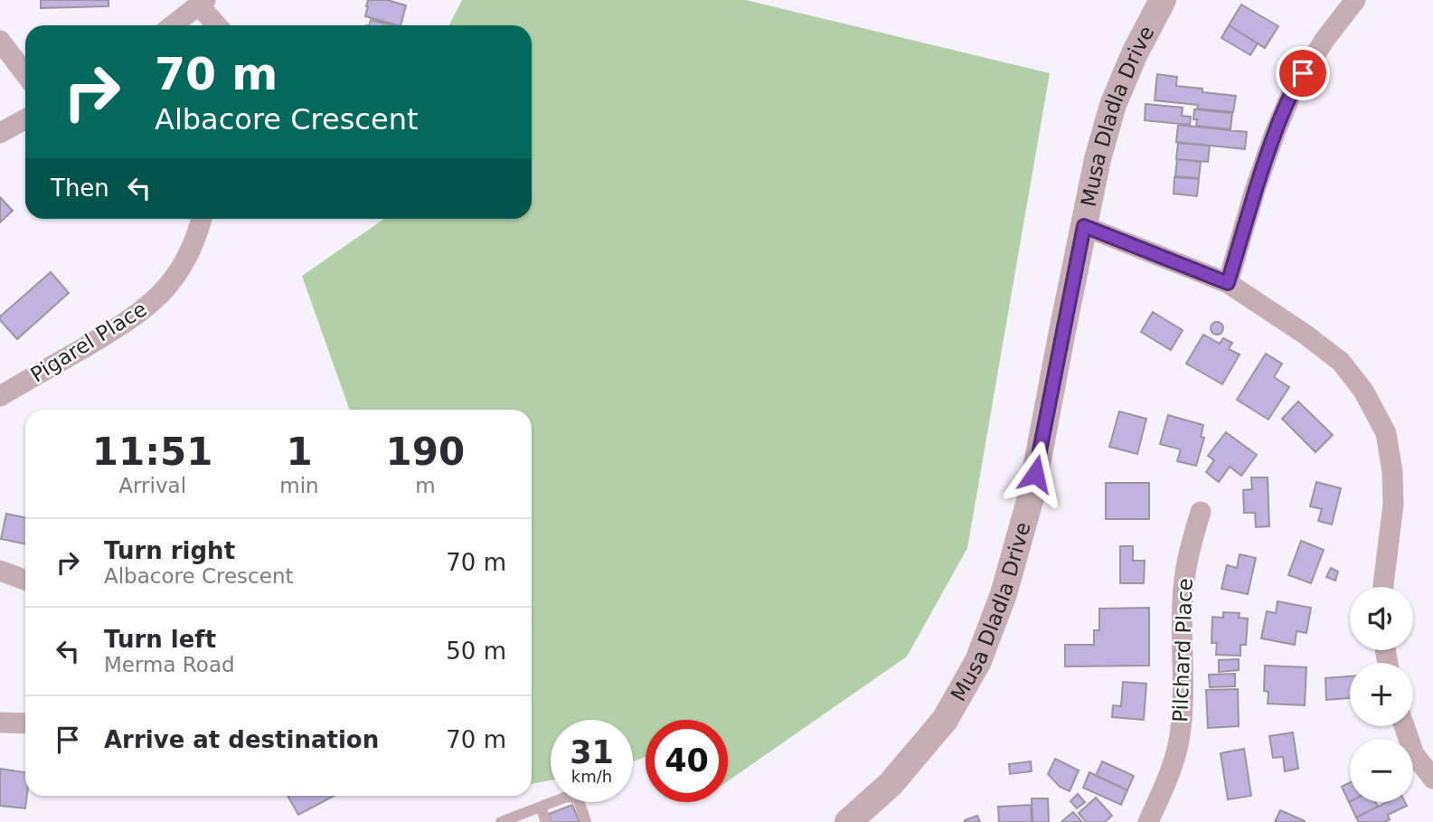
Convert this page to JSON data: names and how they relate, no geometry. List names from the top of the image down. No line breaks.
{"streets":{"street":["Musa Dladla Drive","Pigarel Place","Pilchard Place"]},"page":{"turn":["70 m","Albacore Crescent"],"then":"Then","eta":["11:51","Arrival","1","min","190","m"],"list":[{"name":"Turn right","note":"Albacore Crescent","value":"70 m"},{"name":"Turn left","note":"Merma Road","value":"50 m"},{"name":"Arrive at destination","value":"70 m"}],"map_buttons":["+","−"],"speed":"31 km/h","limit":"40"}}
